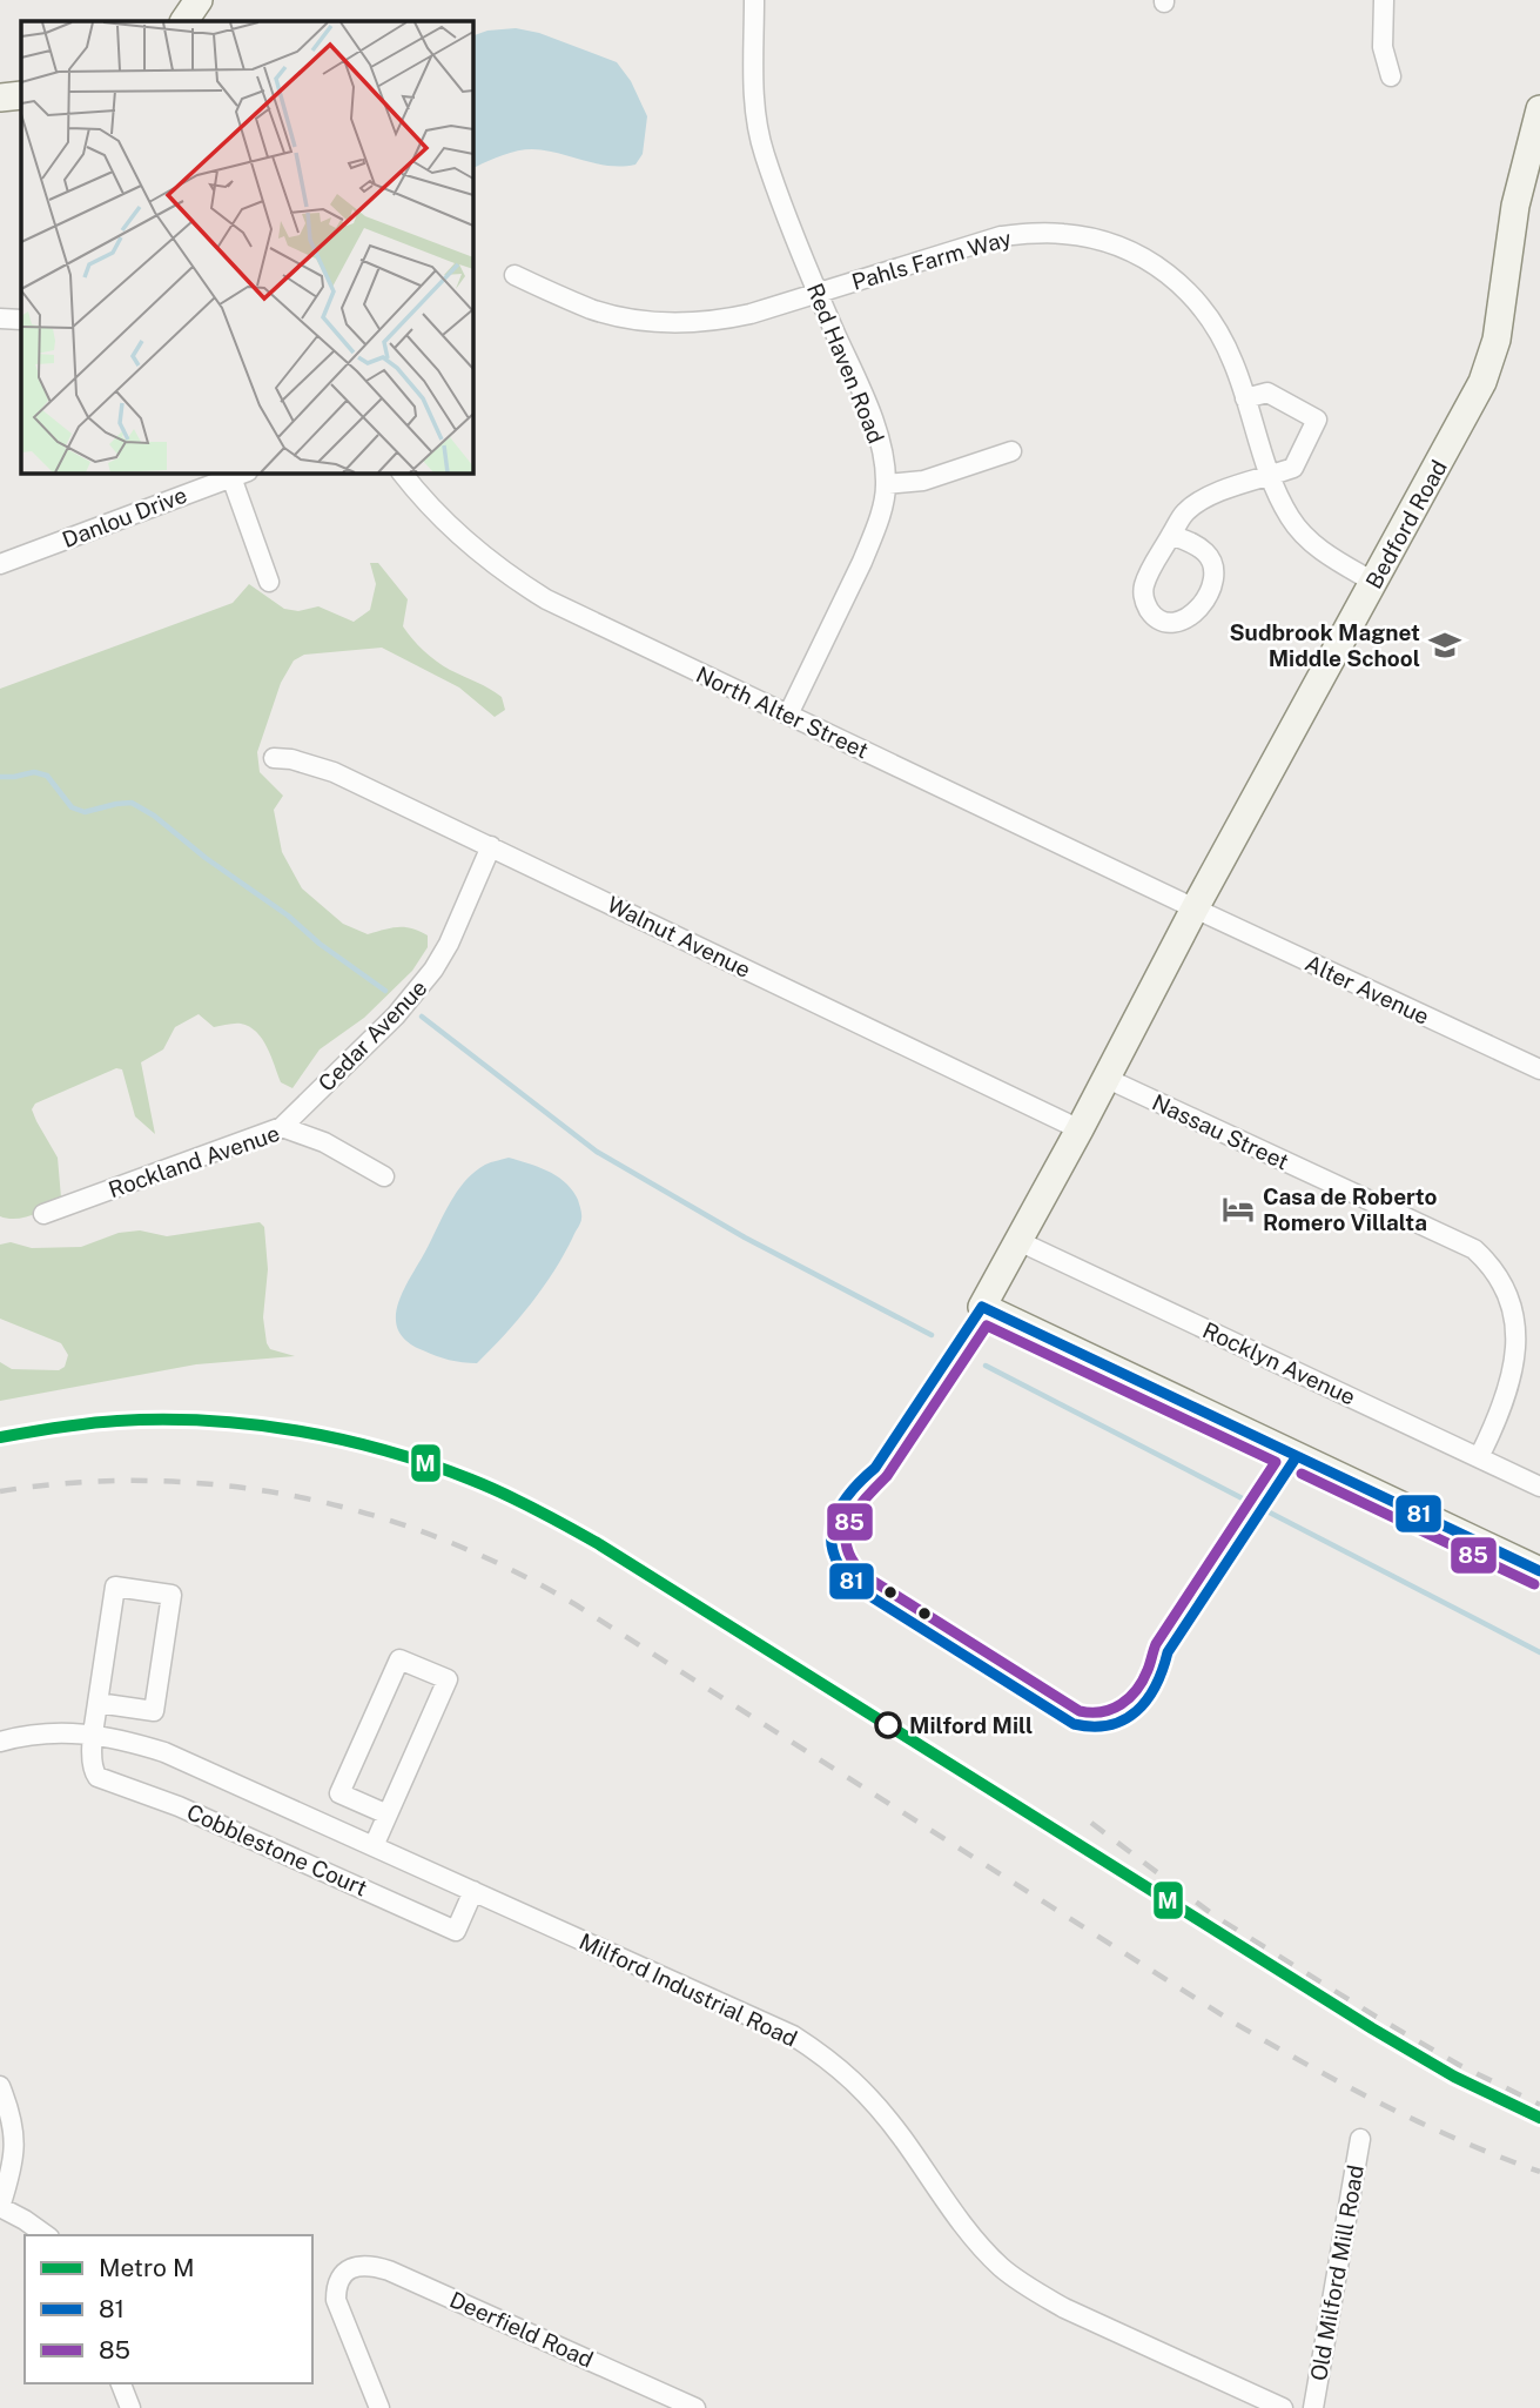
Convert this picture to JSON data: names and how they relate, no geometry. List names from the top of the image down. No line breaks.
{"streets":{"street":["Pahls Farm Way","Red Haven Road","Danlou Drive","Bedford Road","North Alter Street","Walnut Avenue","Alter Avenue","Cedar Avenue","Nassau Street","Rockland Avenue","Rocklyn Avenue","Cobblestone Court","Milford Industrial Road","Old Milford Mill Road","Deerfield Road"]},"crossings":[["Pahls Farm Way","Red Haven Road"],["Pahls Farm Way","Bedford Road"],["Red Haven Road","North Alter Street"],["Bedford Road","North Alter Street"],["Bedford Road","Walnut Avenue"],["Bedford Road","Alter Avenue"],["Bedford Road","Nassau Street"],["Bedford Road","Rocklyn Avenue"],["North Alter Street","Alter Avenue"],["Walnut Avenue","Cedar Avenue"],["Cedar Avenue","Rockland Avenue"],["Nassau Street","Rocklyn Avenue"],["Cobblestone Court","Milford Industrial Road"]],"places":{"school or university":["Sudbrook Magnet Middle School"],"hotel":["Casa de Roberto Romero Villalta"],"other":["Milford Mill"]},"lines":["transit line 81","transit line 85","metro line M"],"legend":["Metro M","81","85"]}
